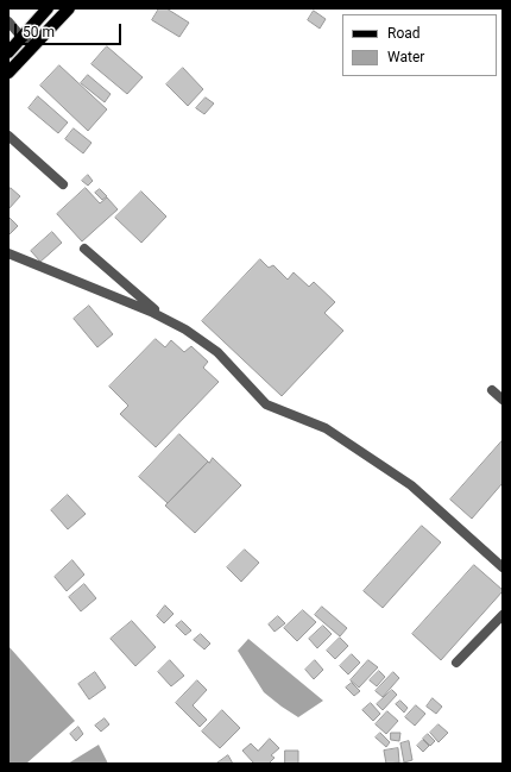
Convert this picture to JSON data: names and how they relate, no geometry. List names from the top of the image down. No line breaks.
{"legend":["Road","Water"],"scale_bar":"50 m"}
